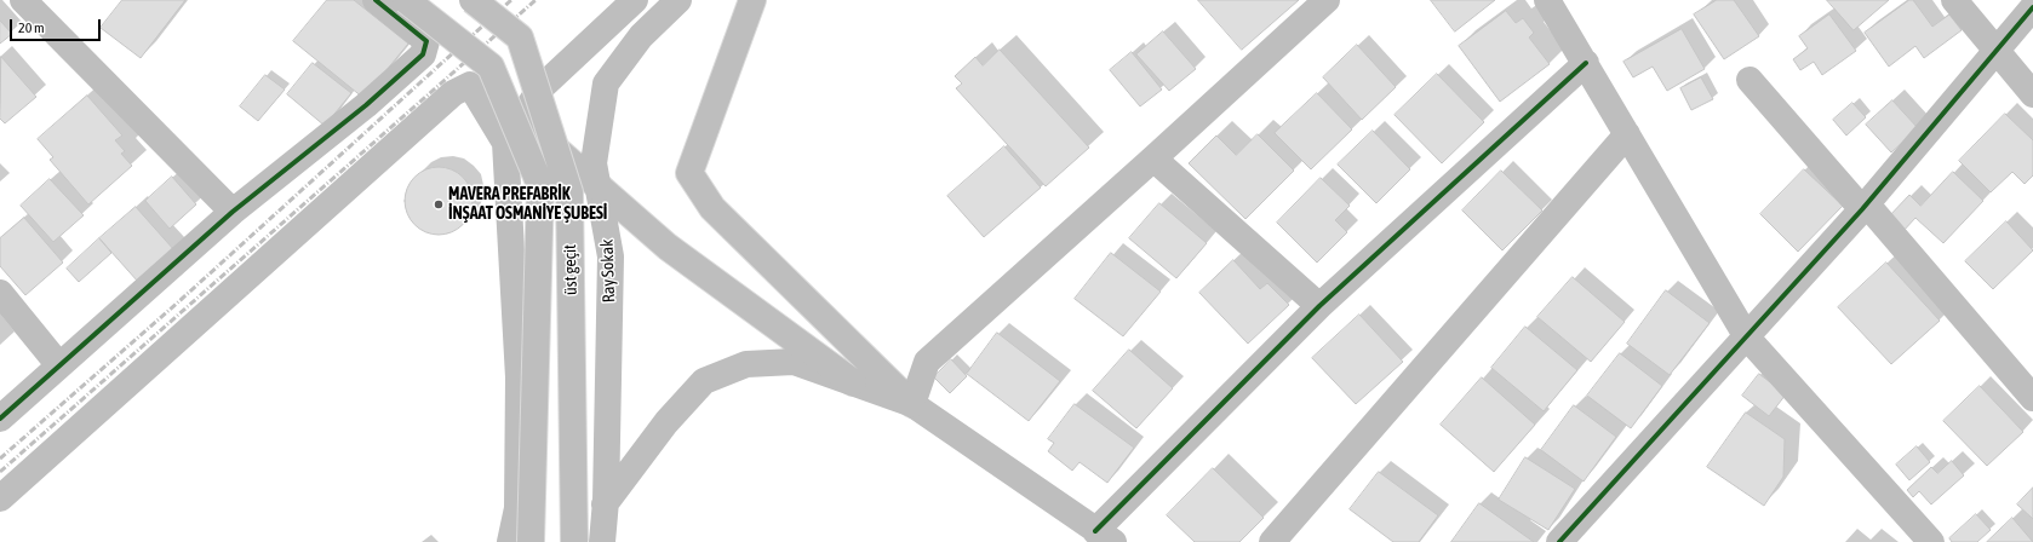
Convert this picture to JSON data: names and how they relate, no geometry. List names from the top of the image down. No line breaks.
{"streets":{"main road":["üst geçit","Ray Sokak"]},"places":["MAVERA PREFABRİK İNŞAAT OSMANİYE ŞUBESİ"],"scale_bar":"20 m"}
